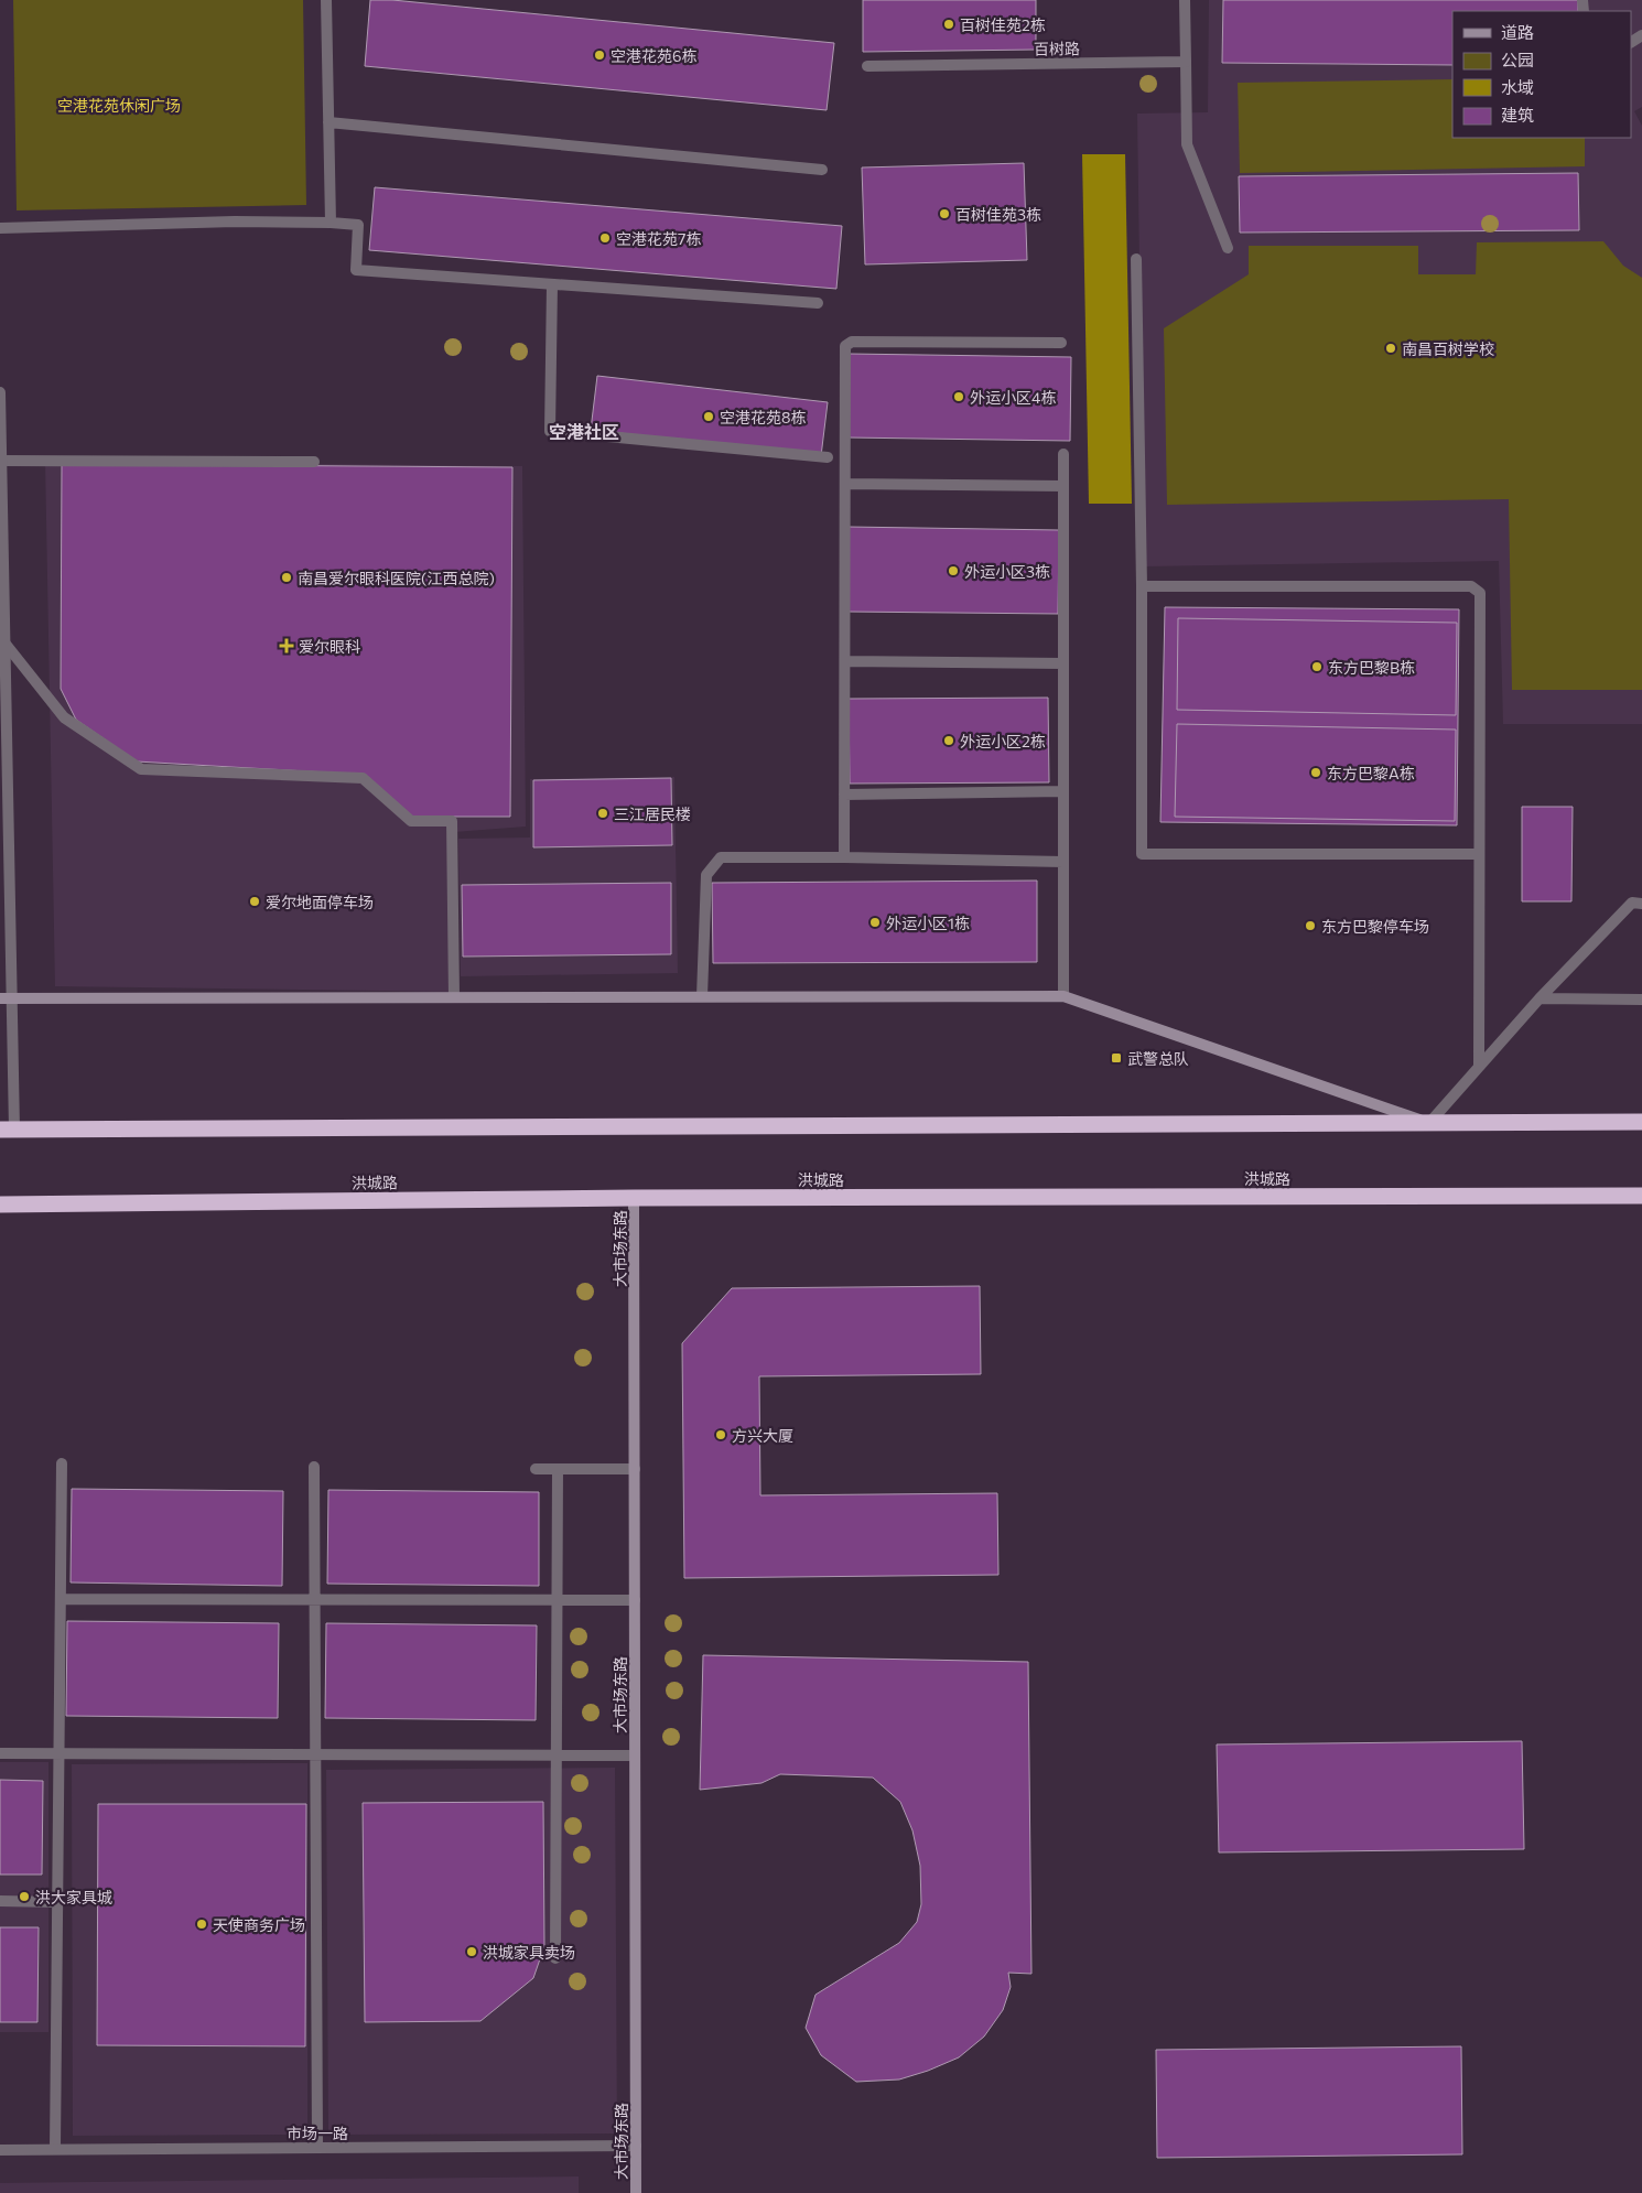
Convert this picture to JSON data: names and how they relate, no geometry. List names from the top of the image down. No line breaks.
{"streets":{"highway":["洪城路"],"main road":["大市场东路"],"street":["百树路","市场一路"]},"crossings":[["洪城路","大市场东路"],["大市场东路","市场一路"]],"districts":["空港社区"],"parks":["空港花苑休闲广场"],"places":{"other":["百树佳苑2栋","空港花苑6栋","百树佳苑3栋","空港花苑7栋","南昌百树学校","外运小区4栋","空港花苑8栋","外运小区3栋","南昌爱尔眼科医院(江西总院)","东方巴黎B栋","外运小区2栋","东方巴黎A栋","三江居民楼","爱尔地面停车场","外运小区1栋","东方巴黎停车场","方兴大厦","洪大家具城","天使商务广场","洪城家具卖场"],"health":["爱尔眼科"],"transit":["武警总队"]},"legend":["道路","公园","水域","建筑"]}
